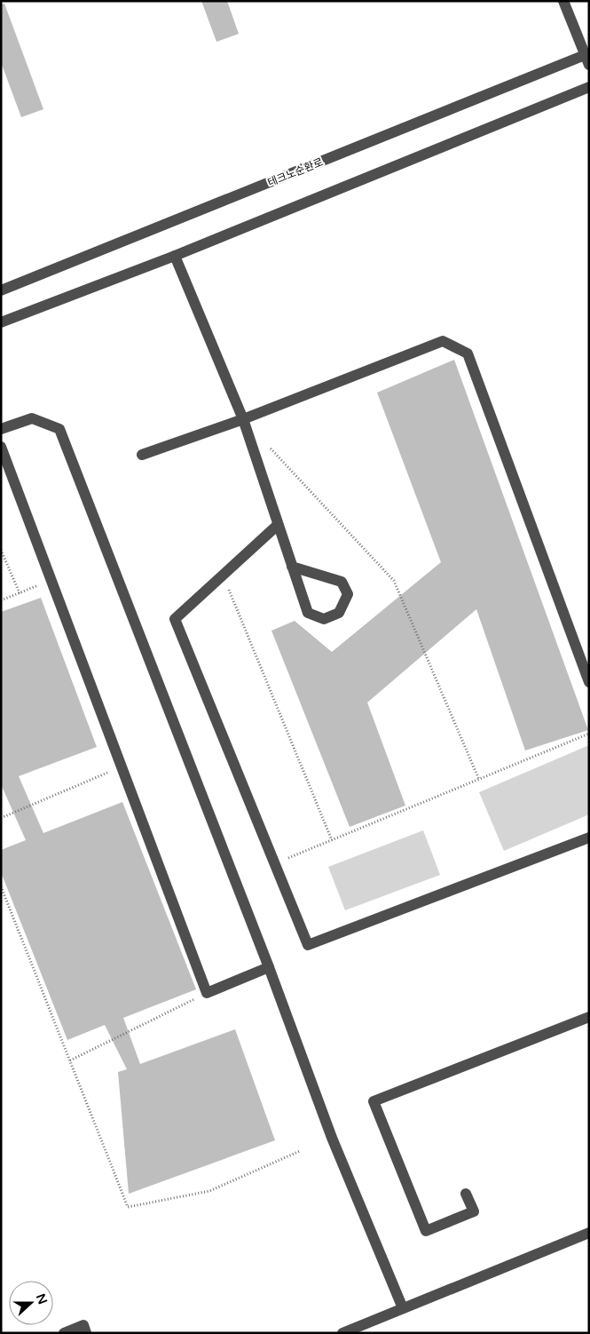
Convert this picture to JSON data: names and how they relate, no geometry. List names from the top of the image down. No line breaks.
{"streets":{"street":["테크노순환로"]},"north":"right"}
